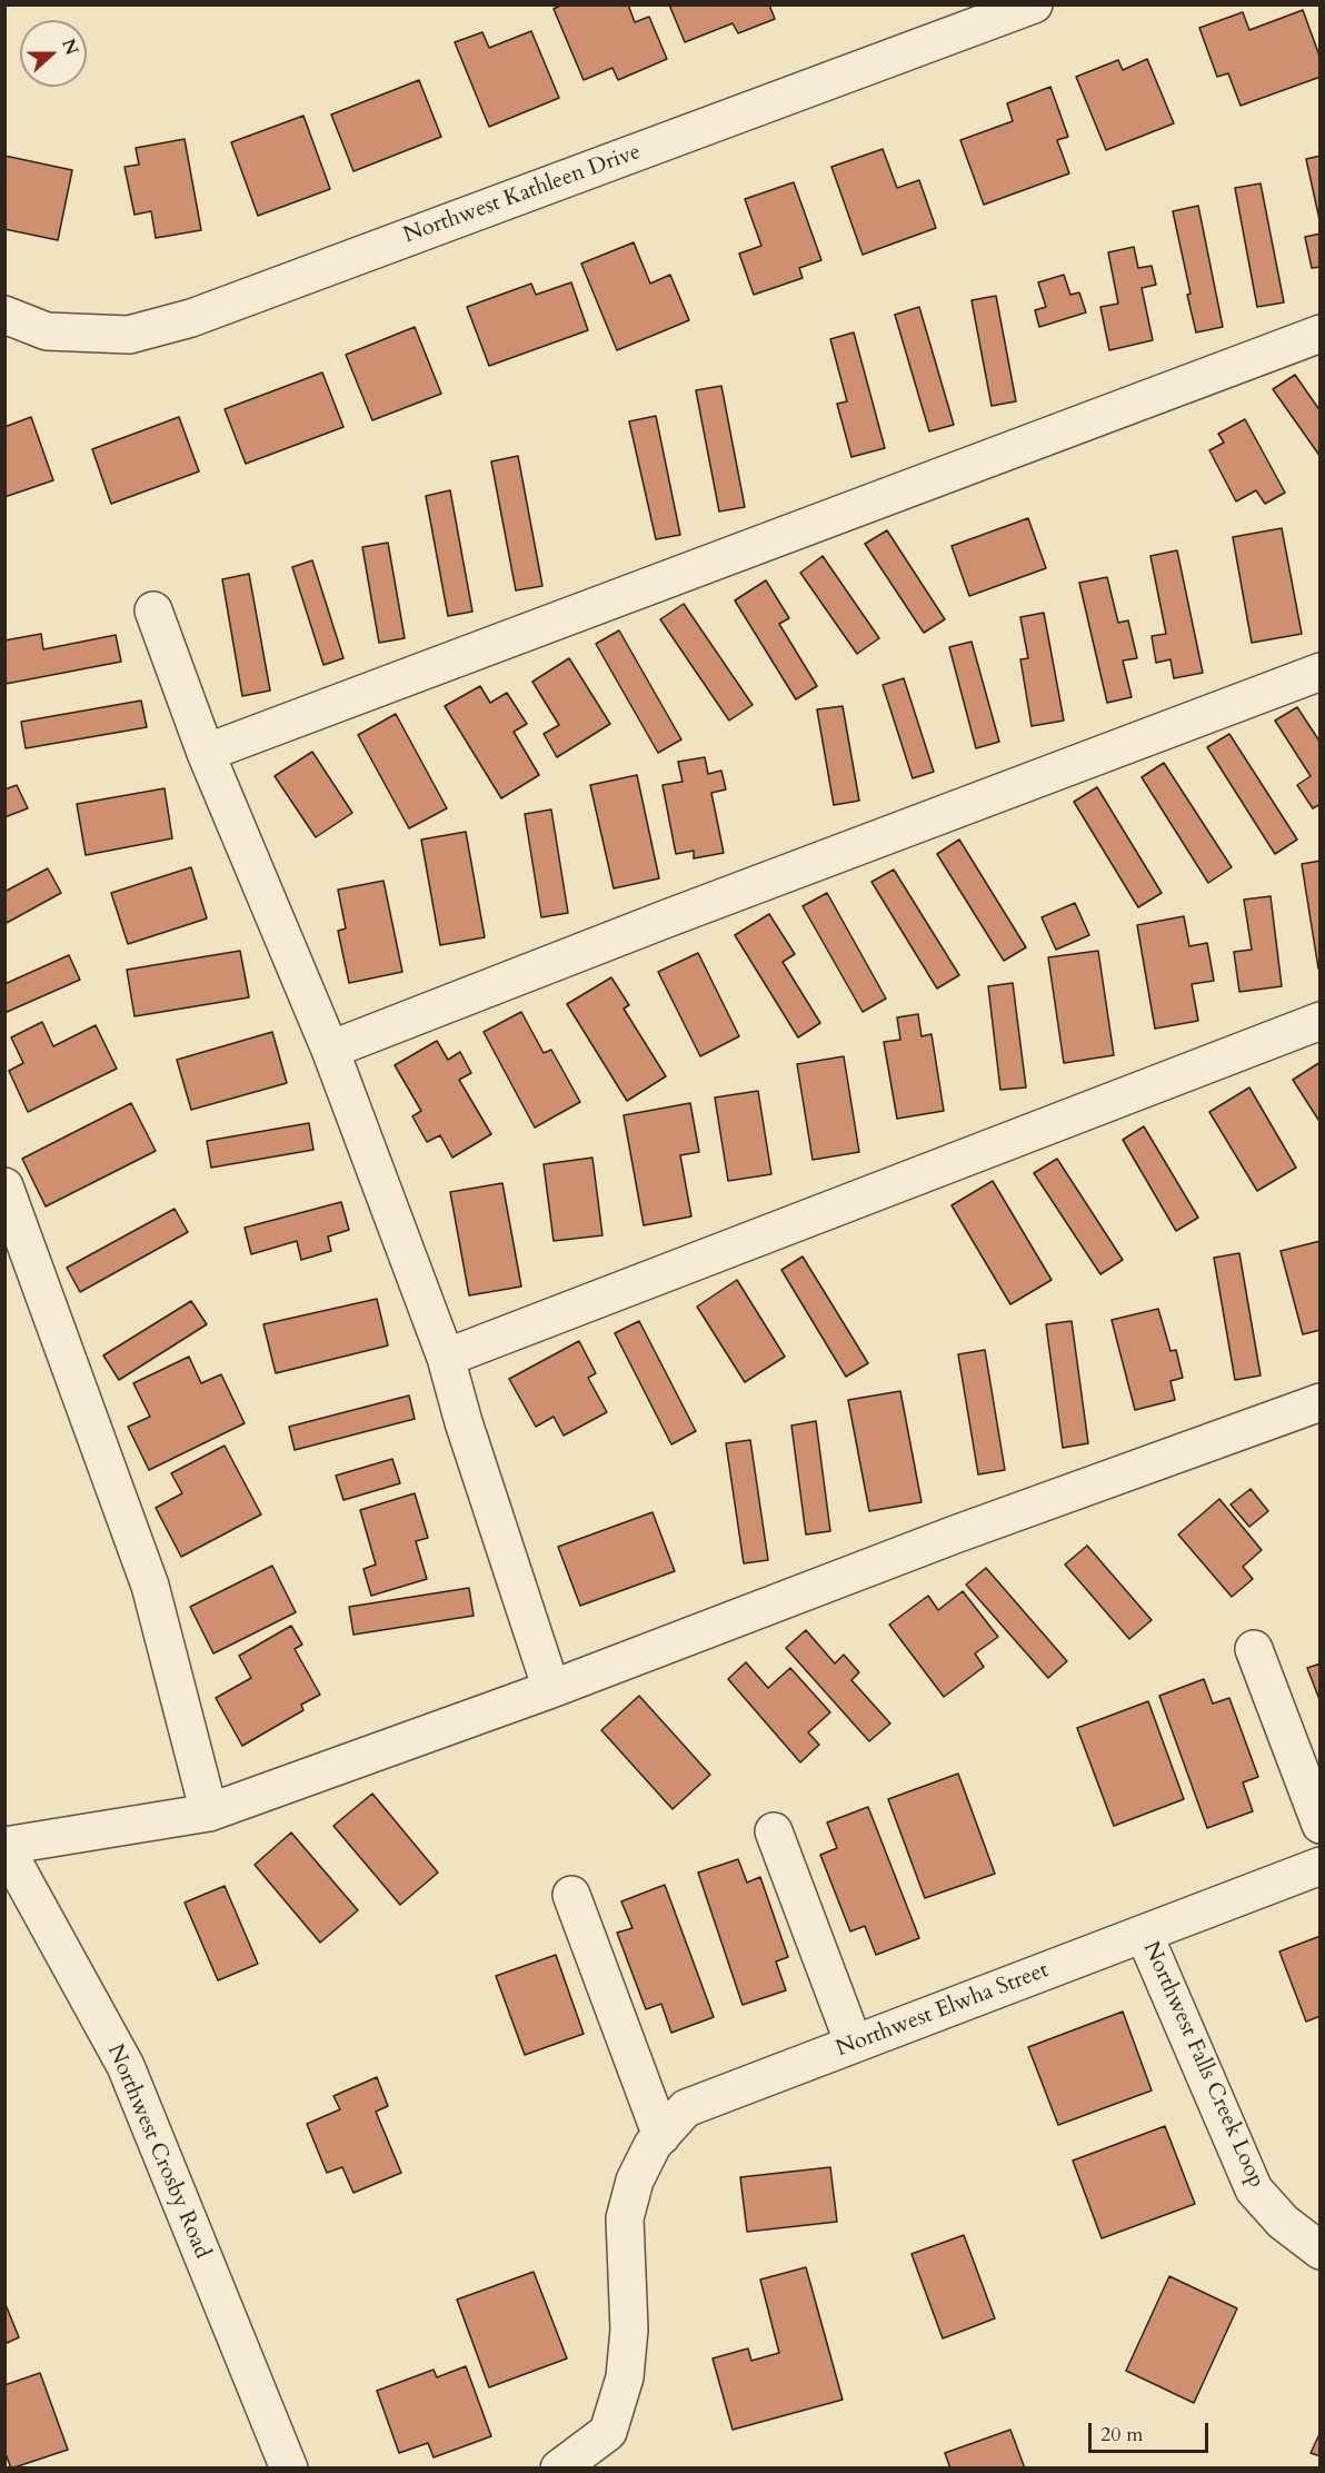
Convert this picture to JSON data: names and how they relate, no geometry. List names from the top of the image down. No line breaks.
{"streets":{"street":["Northwest Kathleen Drive","Northwest Elwha Street","Northwest Falls Creek Loop","Northwest Crosby Road"]},"crossings":[["Northwest Elwha Street","Northwest Falls Creek Loop"]],"scale_bar":"20 m","north":"right"}
